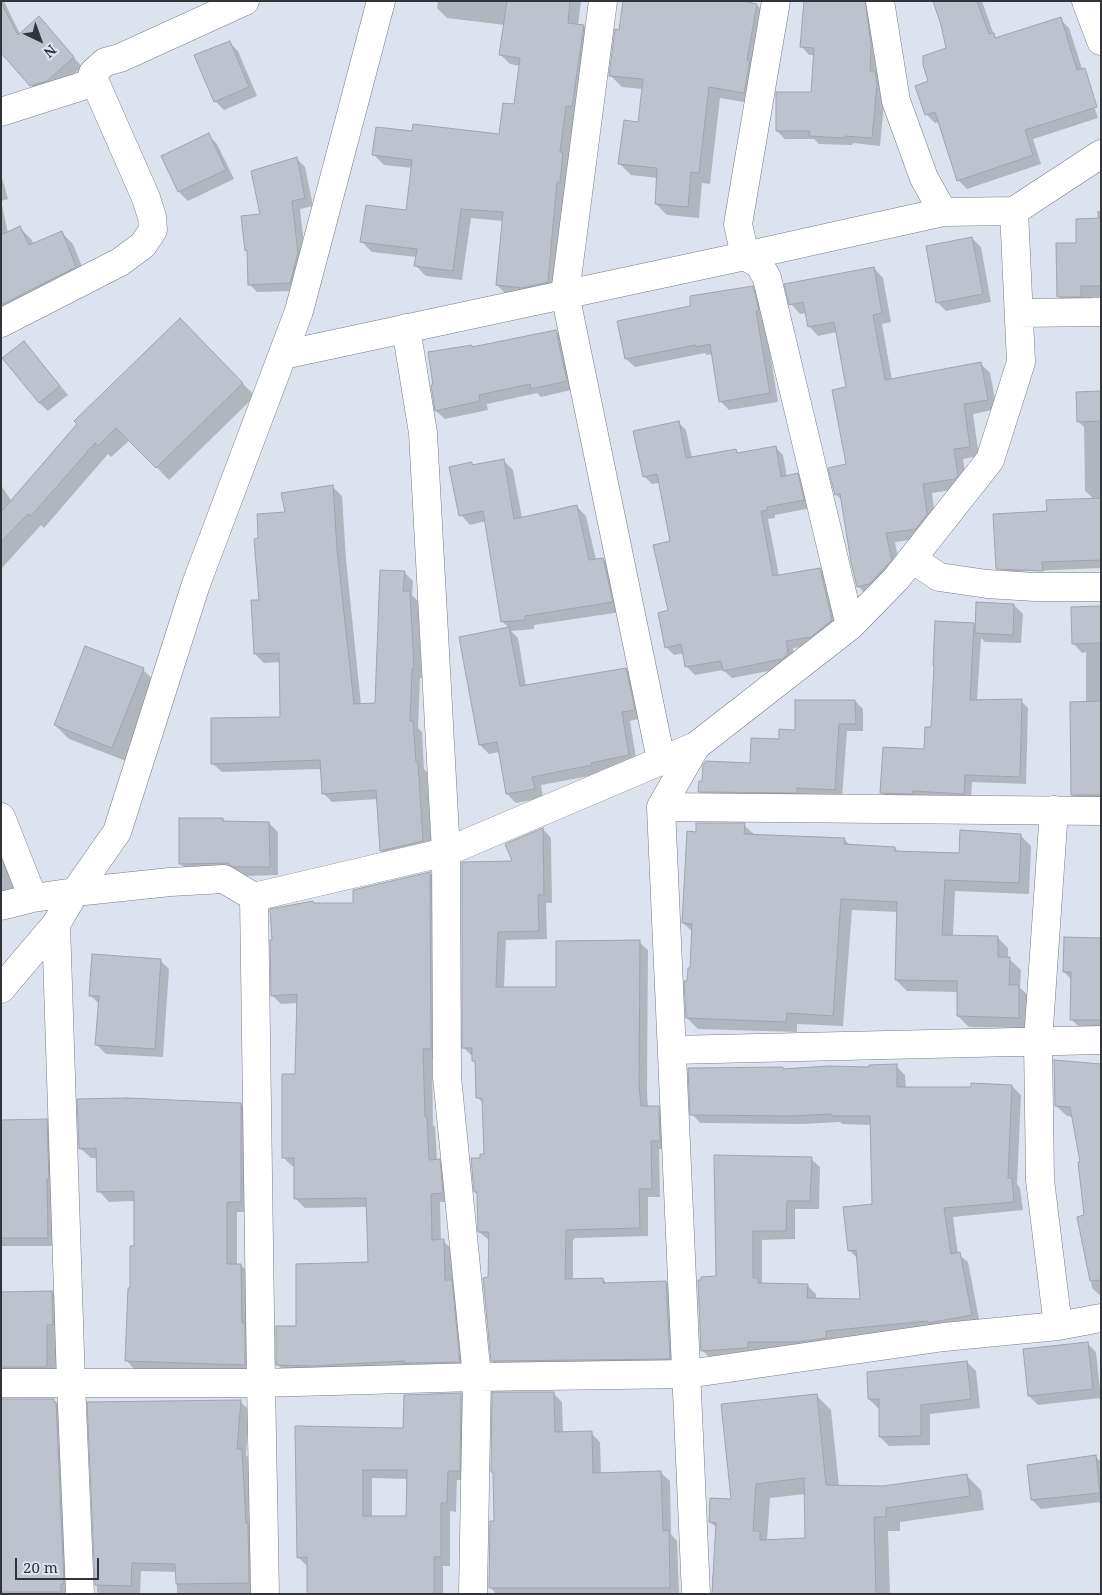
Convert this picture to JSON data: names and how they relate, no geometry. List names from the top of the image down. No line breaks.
{"scale_bar":"20 m","north":"bottom right"}
